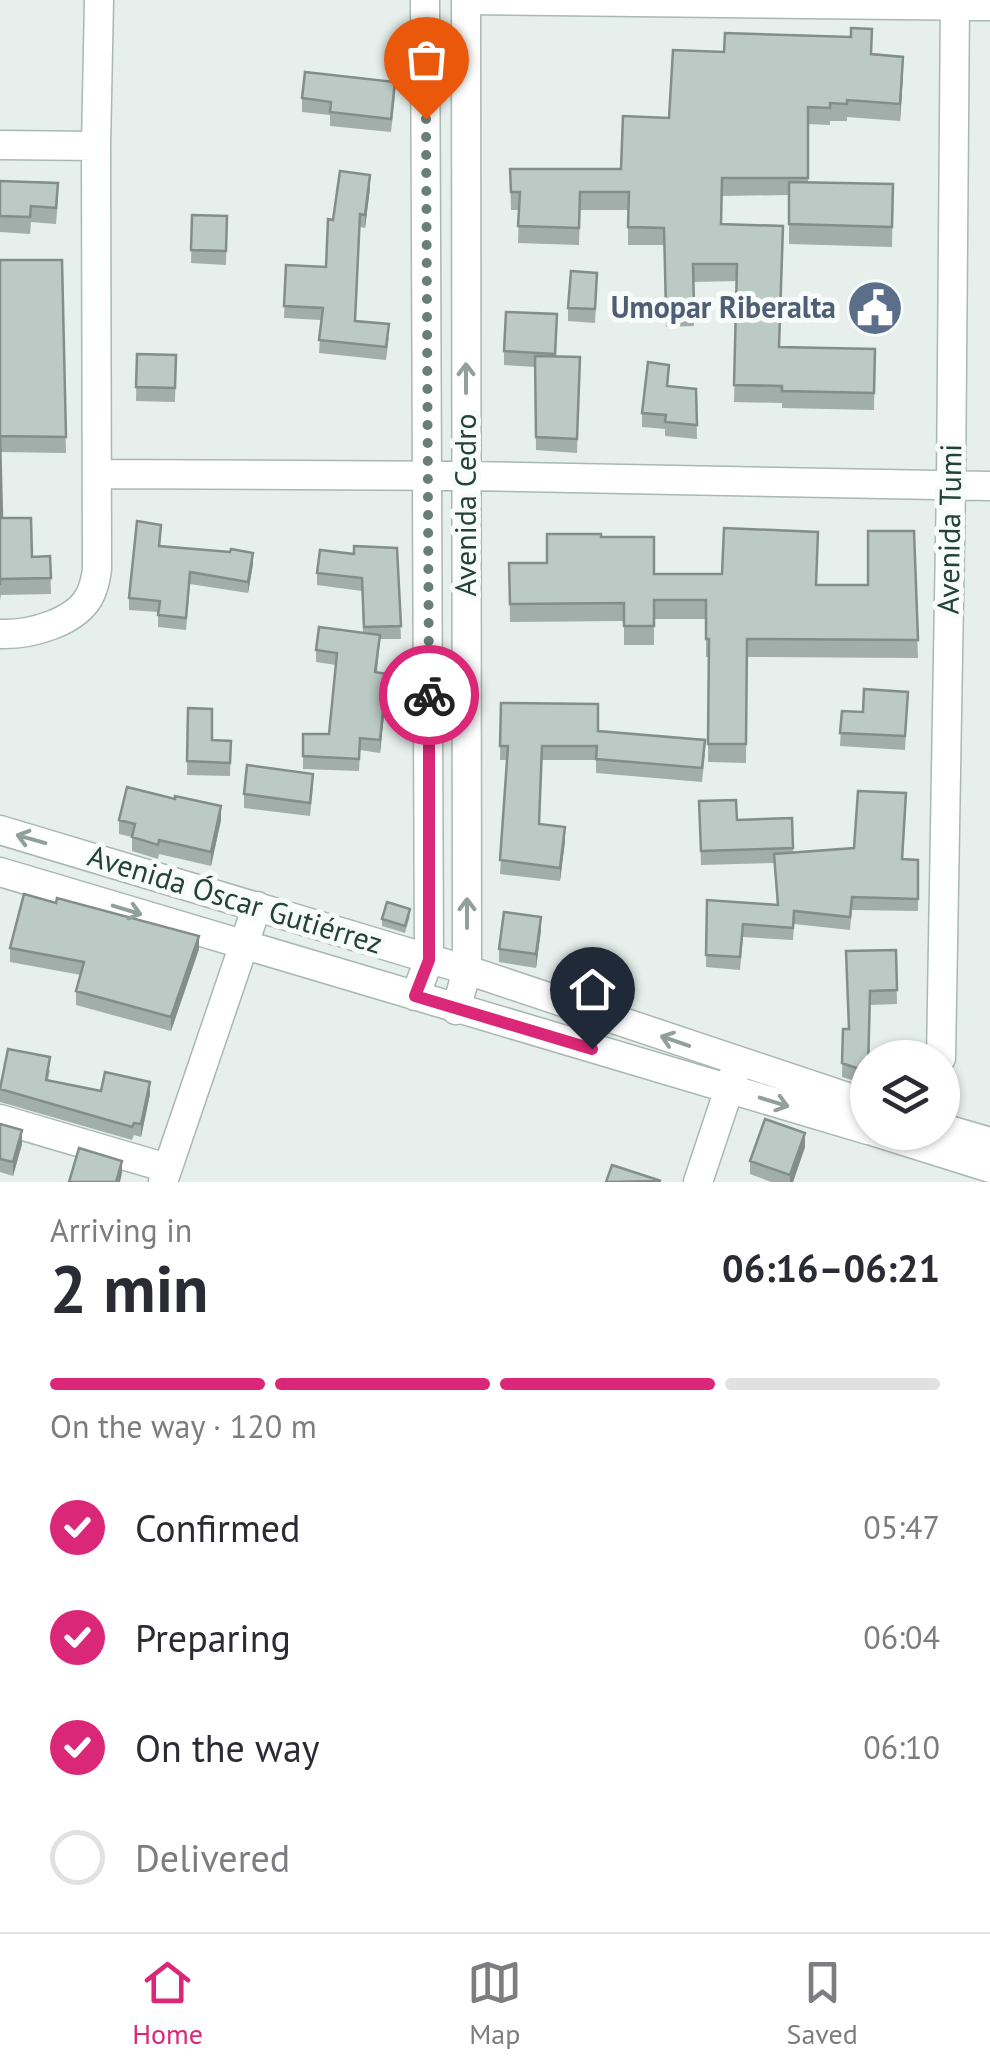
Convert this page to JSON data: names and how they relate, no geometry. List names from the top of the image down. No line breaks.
{"streets":{"street":["Avenida Cedro","Avenida Tumi","Avenida Óscar Gutiérrez"]},"crossings":[["Avenida Cedro","Avenida Óscar Gutiérrez"]],"places":{"public building":["Umopar Riberalta"]},"page":{"heading":["2 min","Arriving in","06:16–06:21"],"bar":"On the way · 120 m","list":[["Confirmed","05:47"],["Preparing","06:04"],["On the way","06:10"],"Delivered"],"tabs":["Home","Map","Saved"]}}
